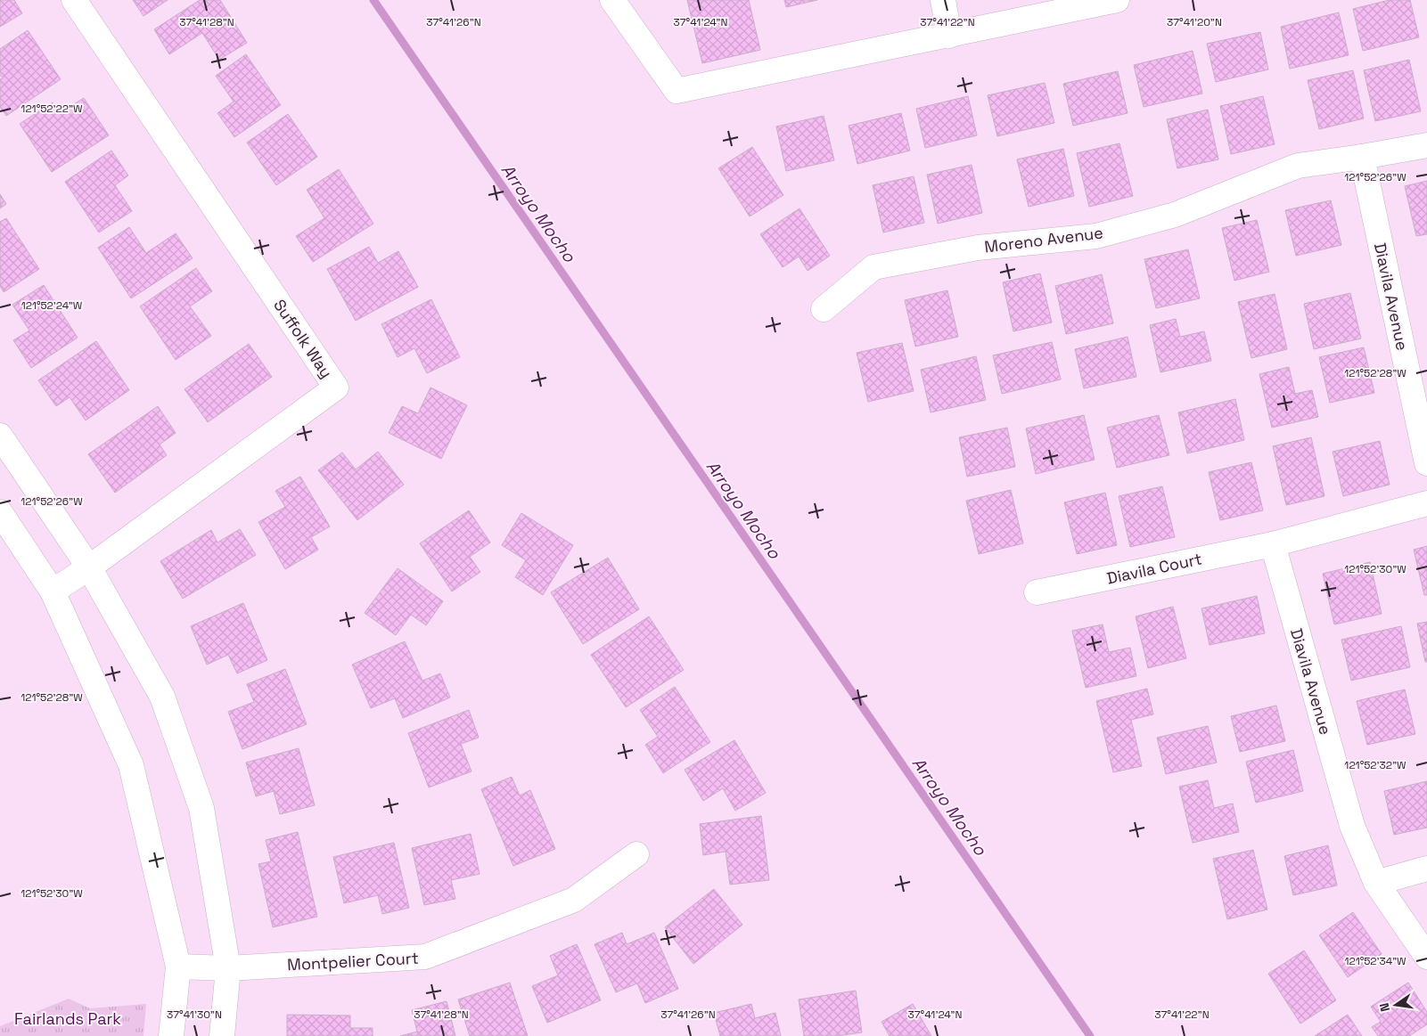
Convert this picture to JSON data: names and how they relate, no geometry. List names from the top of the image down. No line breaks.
{"streets":{"street":["Moreno Avenue","Diavila Avenue","Suffolk Way","Diavila Court","Montpelier Court"]},"crossings":[["Moreno Avenue","Diavila Avenue"],["Diavila Avenue","Diavila Court"]],"water":["Arroyo Mocho"],"parks":["Fairlands Park"],"north":"left","coordinates":["37°41'28\"N","37°41'26\"N","37°41'24\"N","37°41'22\"N","37°41'20\"N","121°52'22\"W","121°52'26\"W","121°52'24\"W","121°52'28\"W","121°52'30\"W","121°52'32\"W","121°52'34\"W","37°41'30\"N"]}
